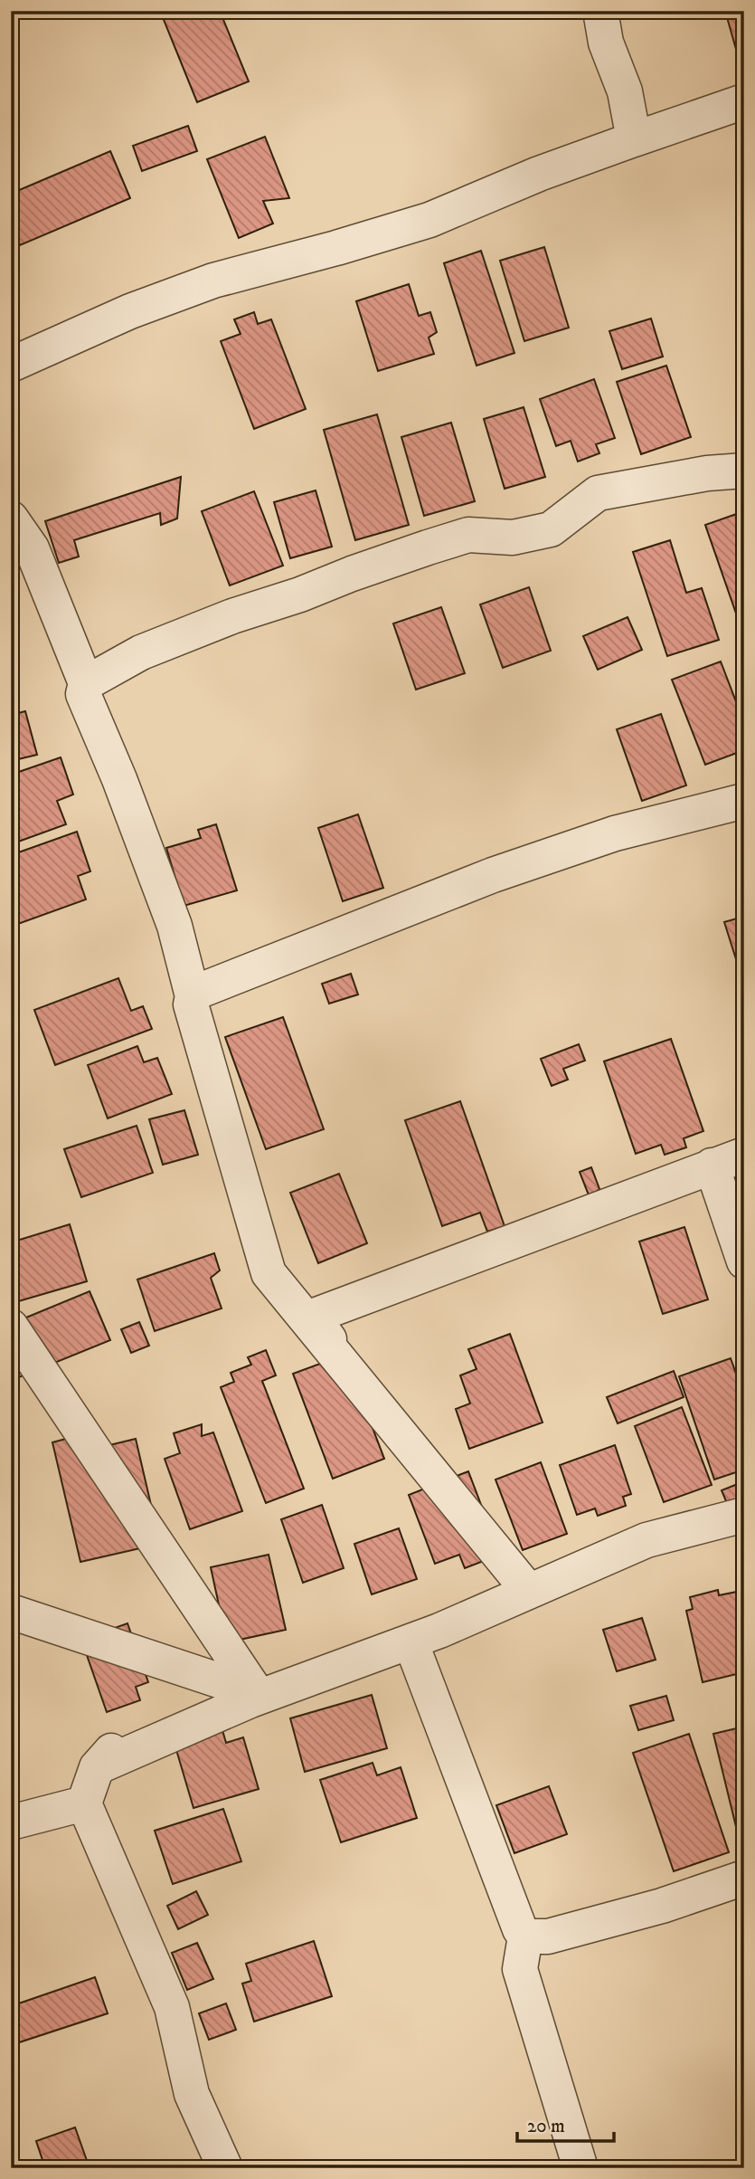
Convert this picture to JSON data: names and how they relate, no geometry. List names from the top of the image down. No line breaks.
{"scale_bar":"20 m"}
